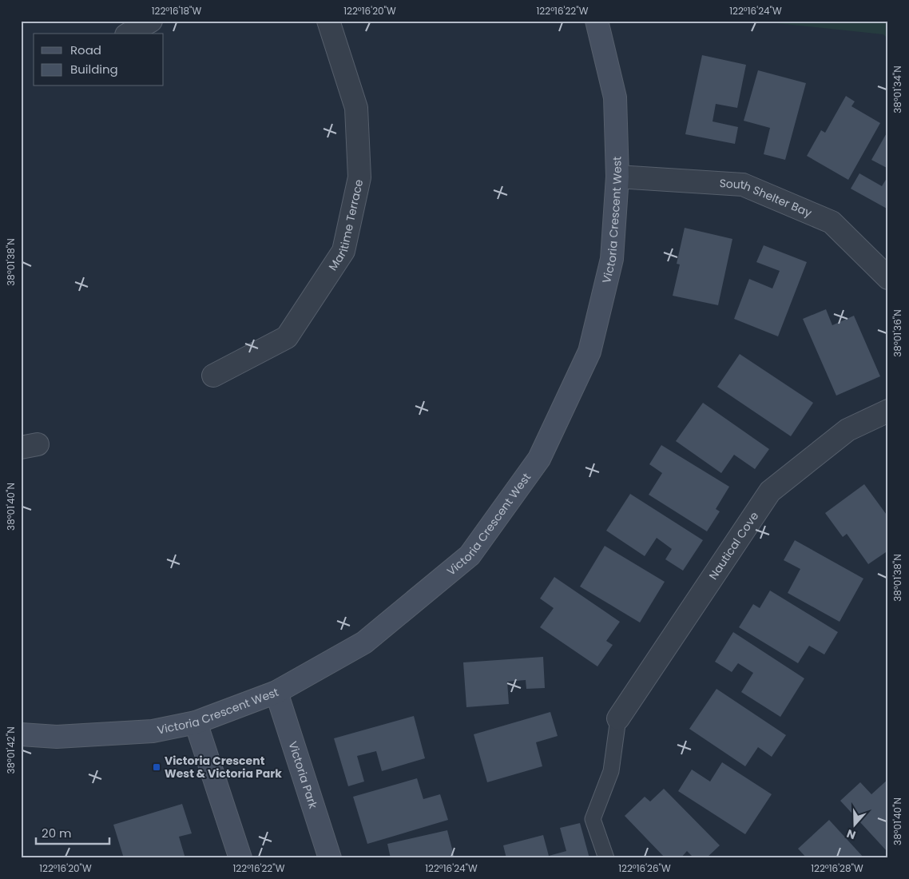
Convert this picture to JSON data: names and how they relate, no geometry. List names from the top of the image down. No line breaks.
{"streets":{"street":["South Shelter Bay","Victoria Crescent West","Maritime Terrace","Nautical Cove","Victoria Park"]},"crossings":[["South Shelter Bay","Victoria Crescent West"],["Victoria Crescent West","Victoria Park"]],"places":{"transit":["Victoria Crescent West & Victoria Park"]},"legend":["Road","Building"],"scale_bar":"20 m","north":"bottom","coordinates":["122°16'18\"W","122°16'20\"W","122°16'22\"W","122°16'24\"W","38°01'34\"N","38°01'38\"N","38°01'36\"N","38°01'40\"N","38°01'42\"N","122°16'26\"W","122°16'28\"W"]}
